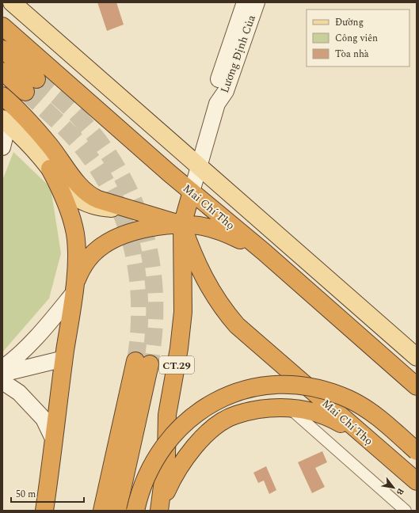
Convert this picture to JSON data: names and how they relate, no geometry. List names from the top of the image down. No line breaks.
{"streets":{"highway":["Mai Chí Thọ","CT.29"],"main road":["Lương Định Của"]},"crossings":[["Lương Định Của","Mai Chí Thọ"],["Mai Chí Thọ","CT.29"]],"legend":["Đường","Công viên","Tòa nhà"],"scale_bar":"50 m","north":"bottom right"}
